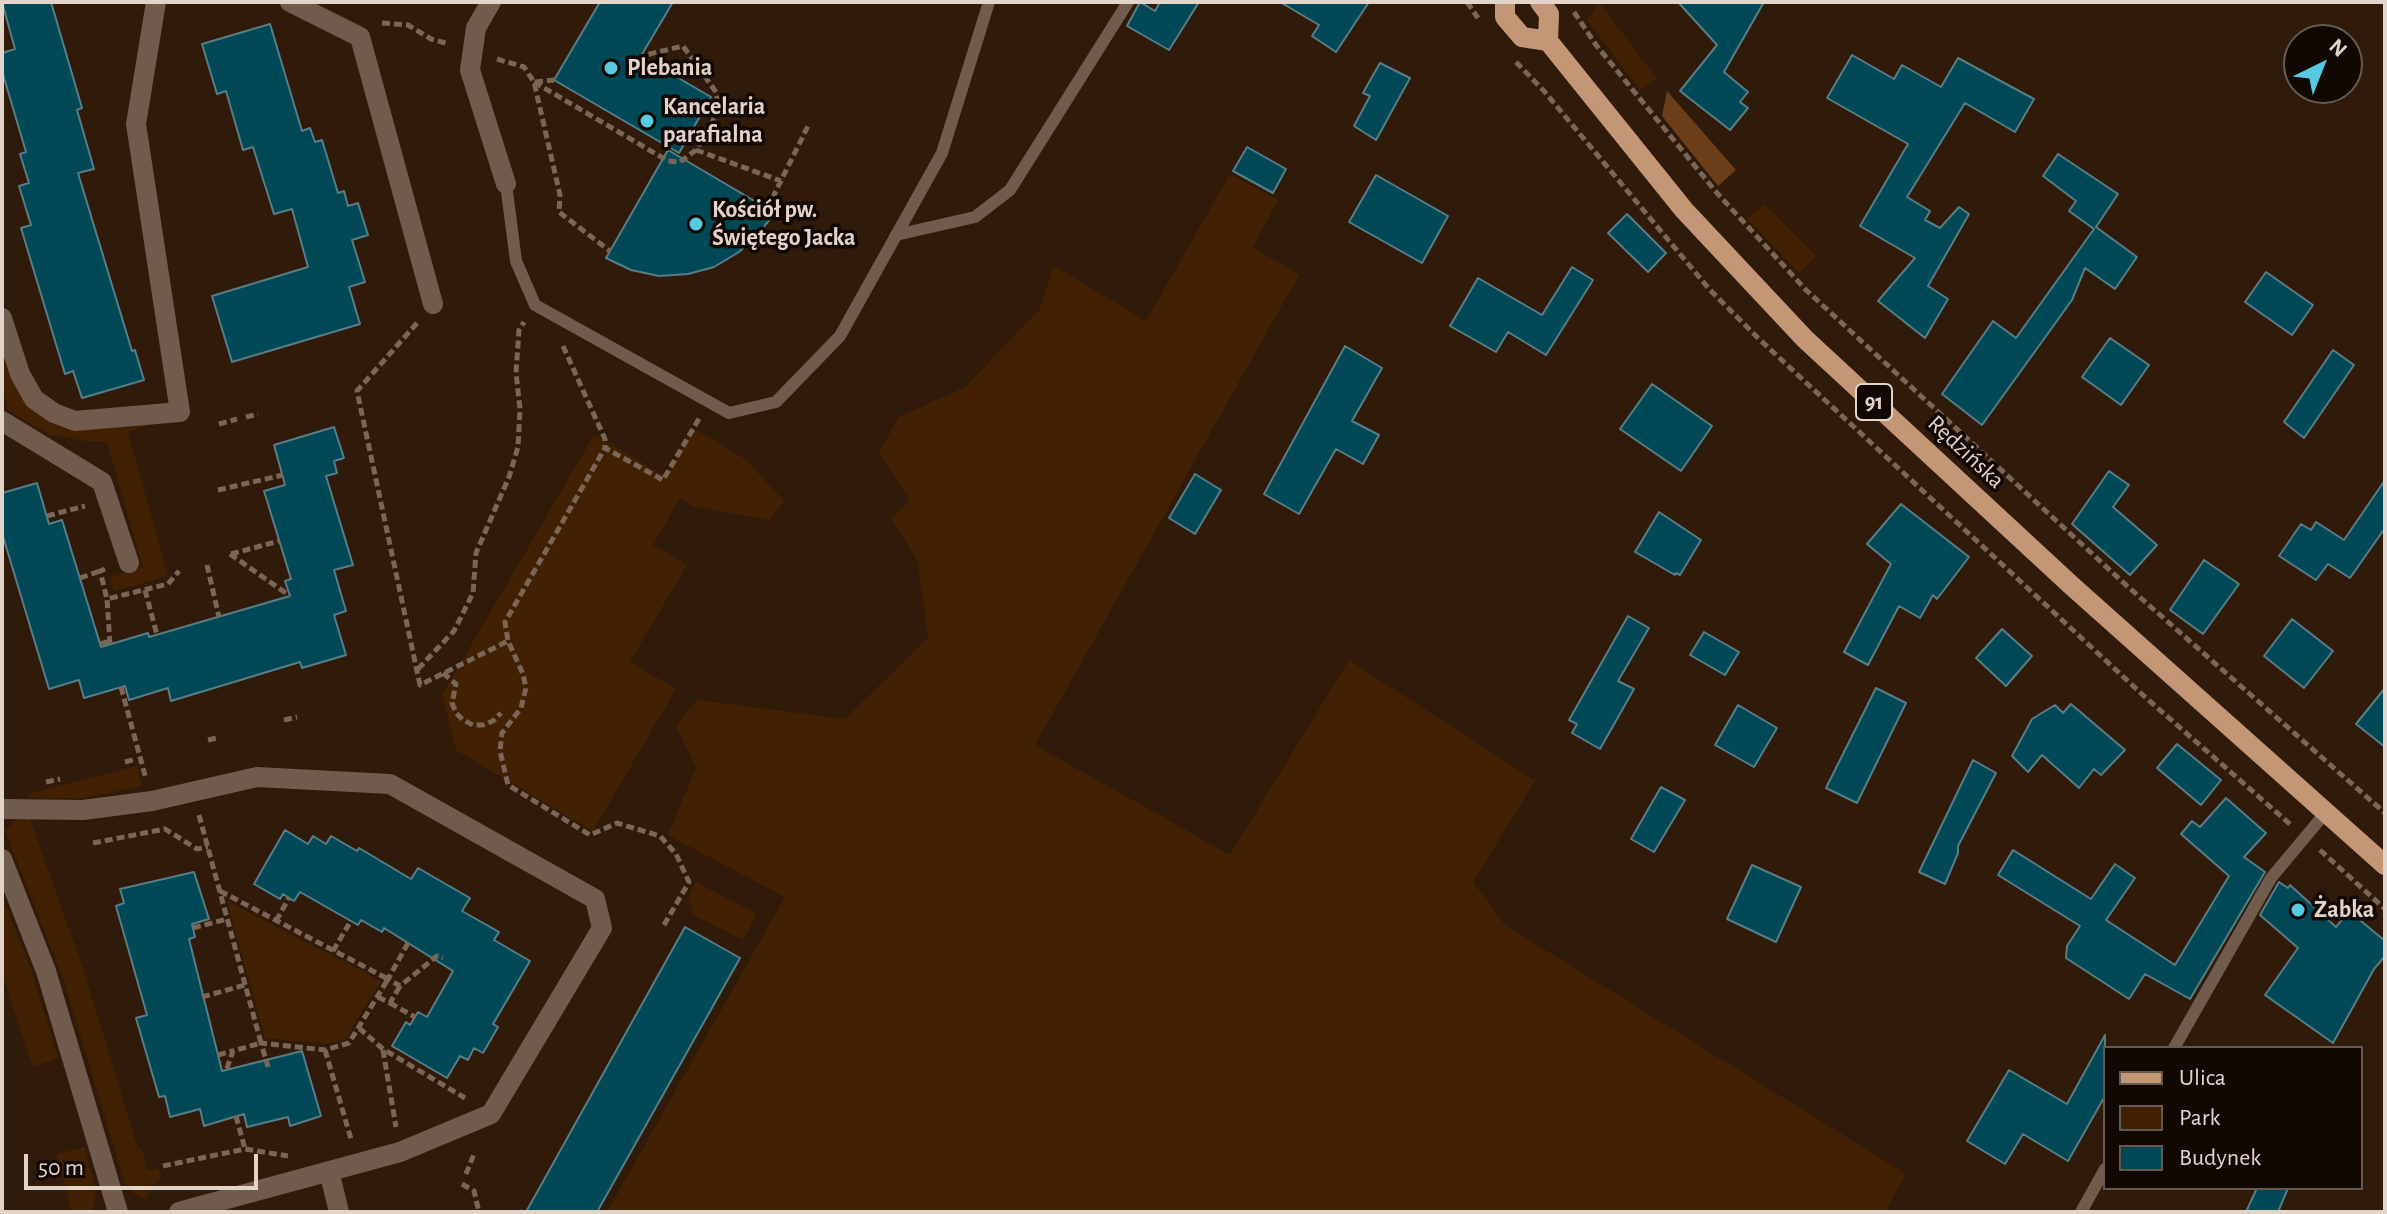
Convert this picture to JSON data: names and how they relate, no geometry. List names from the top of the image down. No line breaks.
{"streets":{"main road":["91","Rędzińska"]},"crossings":[["91","Rędzińska"]],"places":["Plebania","Kancelaria parafialna","Kościół pw. Świętego Jacka","Żabka"],"legend":["Ulica","Park","Budynek"],"scale_bar":"50 m","north":"top right"}
